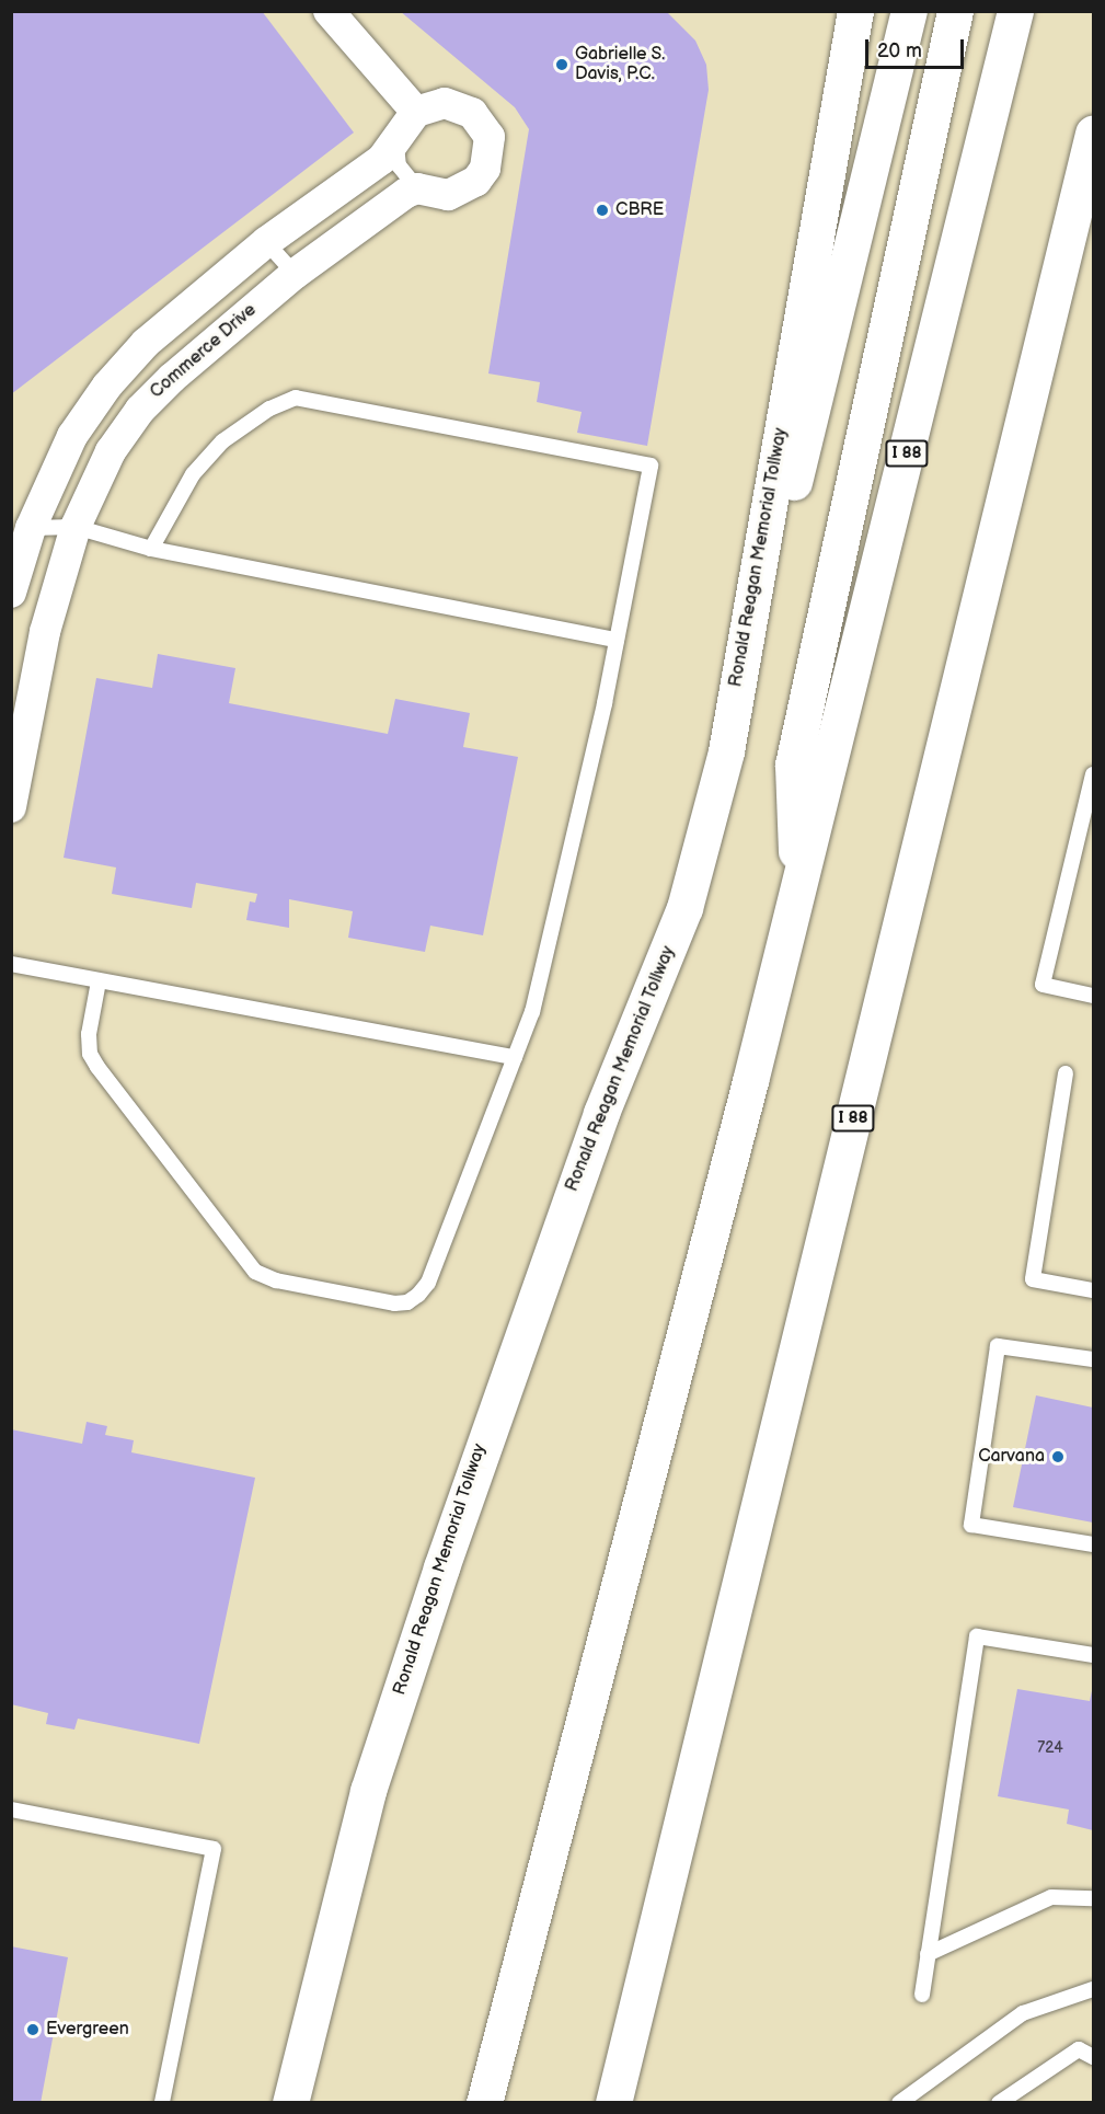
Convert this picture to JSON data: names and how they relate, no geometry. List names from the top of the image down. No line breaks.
{"streets":{"highway":["I 88","Ronald Reagan Memorial Tollway"],"street":["Commerce Drive"]},"places":["Gabrielle S. Davis, P.C.","CBRE","Carvana","Evergreen"],"house_numbers":["724"],"scale_bar":"20 m"}
